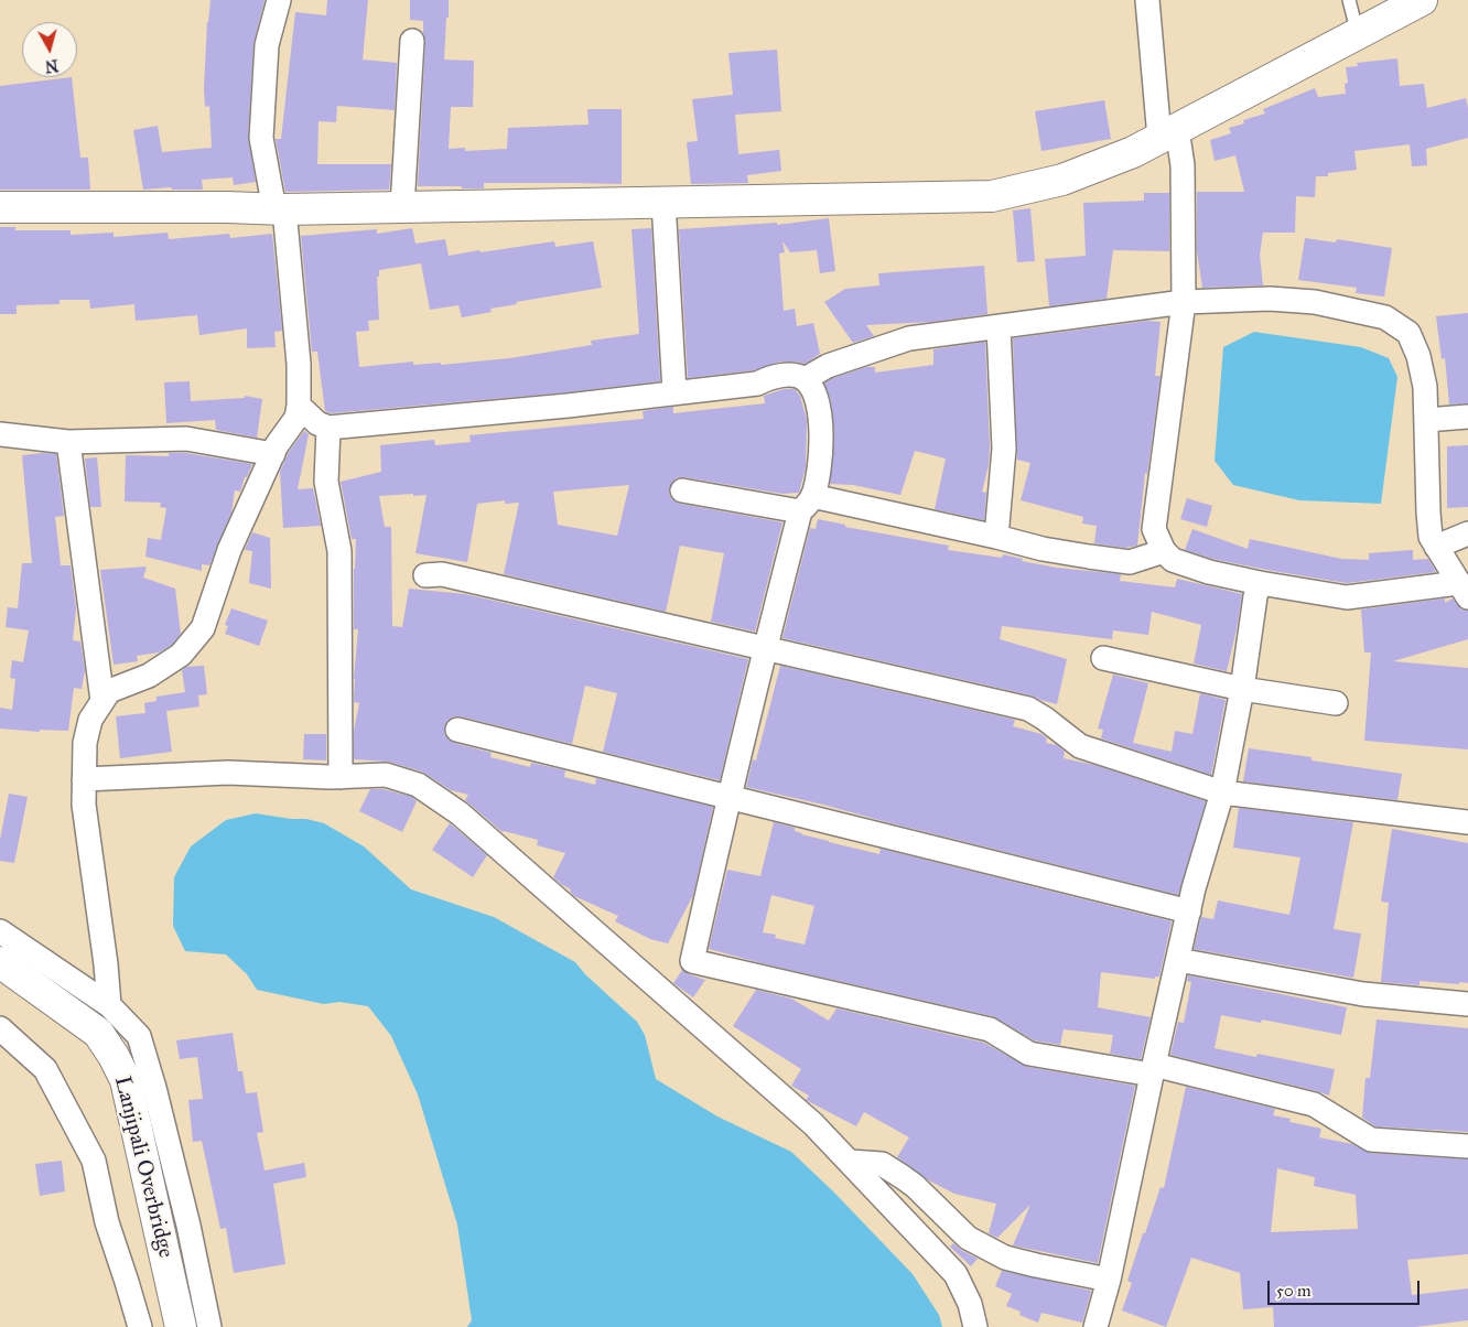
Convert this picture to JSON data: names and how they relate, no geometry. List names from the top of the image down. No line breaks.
{"streets":{"street":["Lanjipali Overbridge"]},"scale_bar":"50 m","north":"bottom"}
